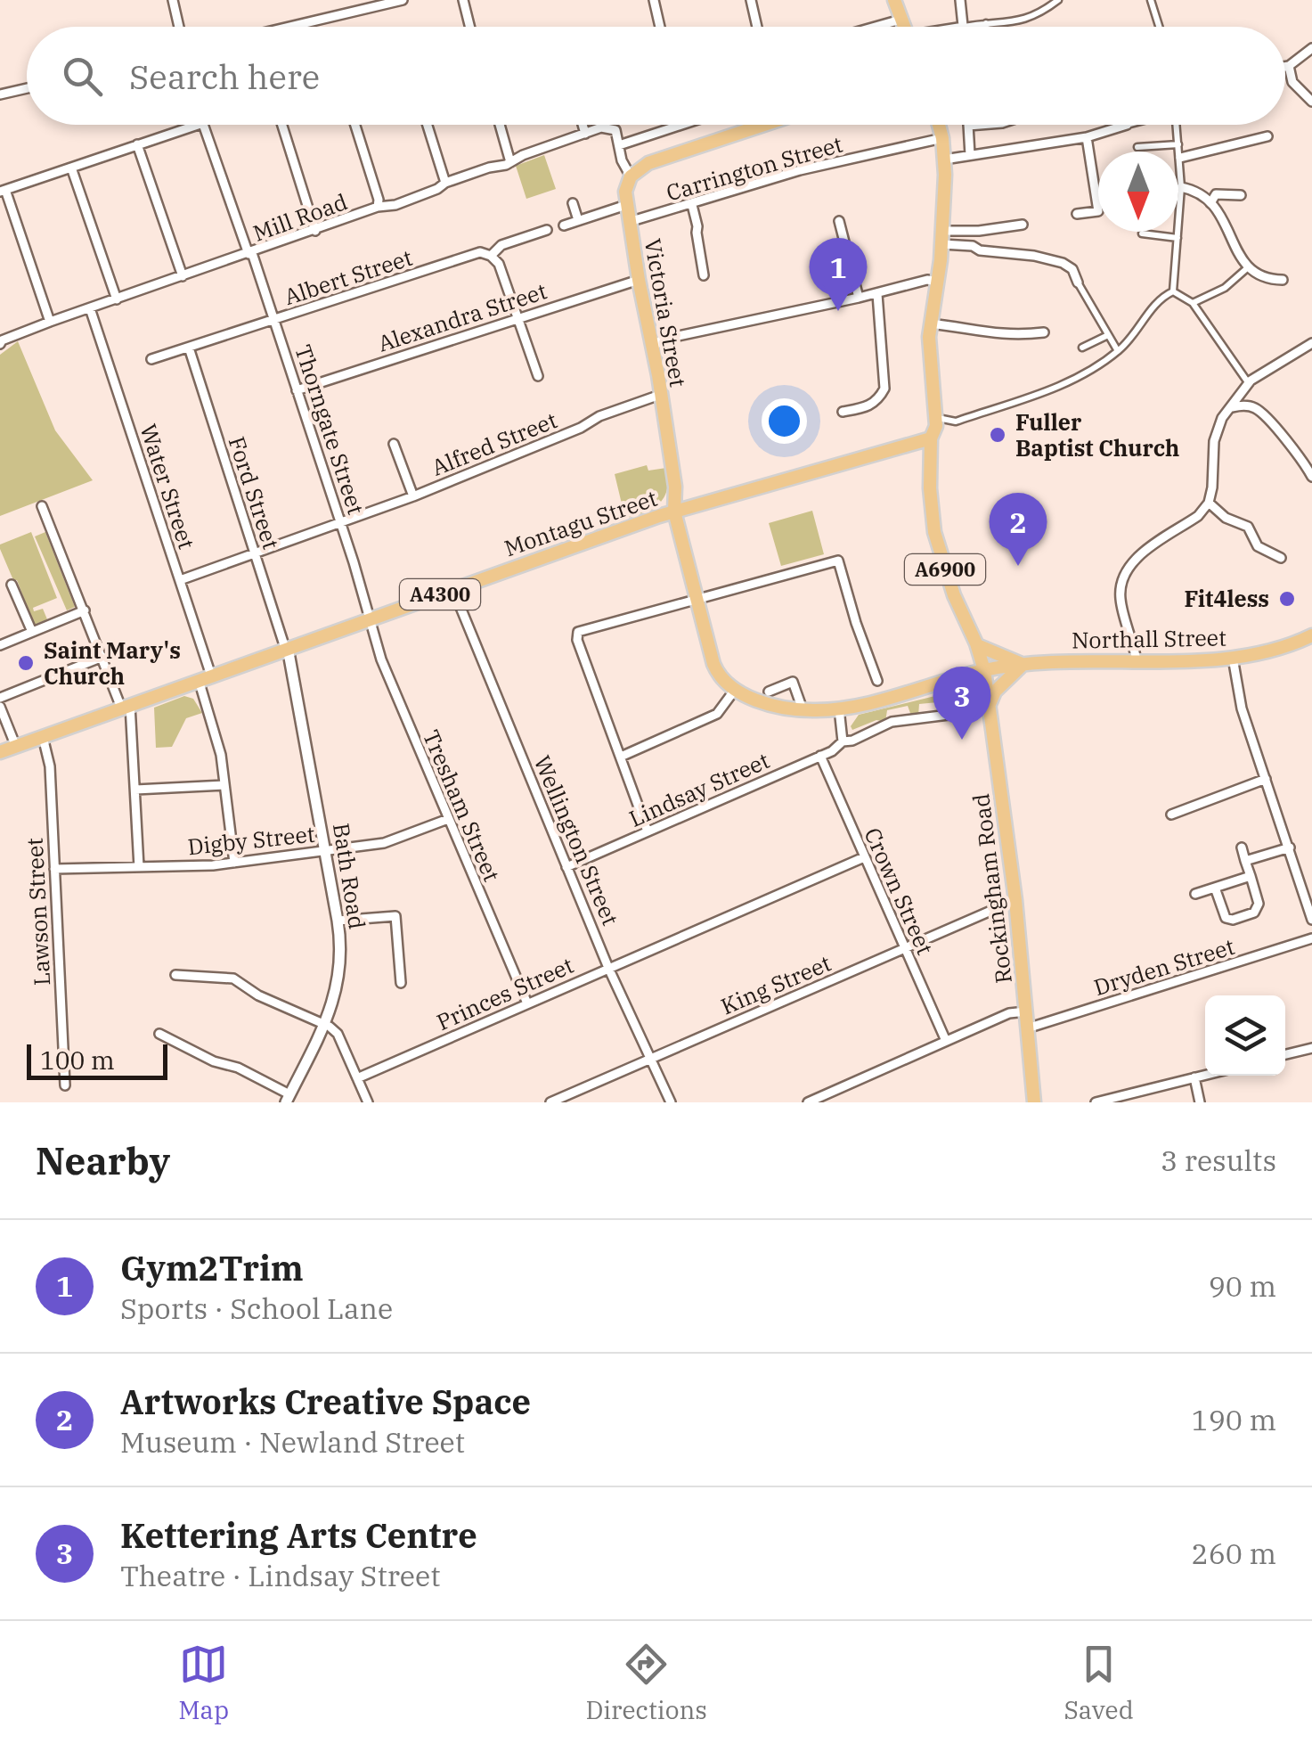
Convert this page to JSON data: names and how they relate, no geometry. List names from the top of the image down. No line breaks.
{"streets":{"main road":["Victoria Street","Montagu Street","A6900","A4300","Northall Street","Rockingham Road"],"street":["Carrington Street","Mill Road","Albert Street","Alexandra Street","Thorngate Street","Alfred Street","Water Street","Ford Street","Lindsay Street","Tresham Street","Digby Street","Wellington Street","Bath Road","Crown Street","Lawson Street","Dryden Street","King Street","Princes Street"]},"crossings":[["Carrington Street","Victoria Street"],["Carrington Street","A6900"],["Mill Road","Victoria Street"],["Mill Road","Thorngate Street"],["Mill Road","Water Street"],["Albert Street","Thorngate Street"],["Albert Street","Ford Street"],["Victoria Street","Alexandra Street"],["Victoria Street","Alfred Street"],["Victoria Street","Montagu Street"],["Victoria Street","Northall Street"],["Alexandra Street","Thorngate Street"],["Thorngate Street","Alfred Street"],["Thorngate Street","Montagu Street"],["Thorngate Street","Tresham Street"],["Alfred Street","Water Street"],["Alfred Street","Ford Street"],["Water Street","Montagu Street"],["Water Street","A4300"],["Water Street","Digby Street"],["Ford Street","Montagu Street"],["Ford Street","Bath Road"],["Montagu Street","A6900"],["Montagu Street","A4300"],["Montagu Street","Tresham Street"],["Montagu Street","Wellington Street"],["Montagu Street","Bath Road"],["A6900","Northall Street"],["A6900","Rockingham Road"],["A4300","Lawson Street"],["Northall Street","Rockingham Road"],["Lindsay Street","Wellington Street"],["Lindsay Street","Crown Street"],["Tresham Street","Digby Street"],["Tresham Street","Princes Street"],["Digby Street","Bath Road"],["Digby Street","Lawson Street"],["Wellington Street","King Street"],["Wellington Street","Princes Street"],["Rockingham Road","Dryden Street"],["Rockingham Road","King Street"],["Crown Street","King Street"],["Crown Street","Princes Street"]],"places":["Fuller Baptist Church","Fit4less","Saint Mary's Church"],"scale_bar":"100 m","north":"bottom","page":{"search":"Search here","pins":["1","2","3"],"scale":"100 m","heading":["Nearby","3 results"],"list":[{"mark":"1","name":"Gym2Trim","note":"Sports · School Lane","value":"90 m"},{"mark":"2","name":"Artworks Creative Space","note":"Museum · Newland Street","value":"190 m"},{"mark":"3","name":"Kettering Arts Centre","note":"Theatre · Lindsay Street","value":"260 m"}],"nav":["Map","Directions","Saved"]}}
